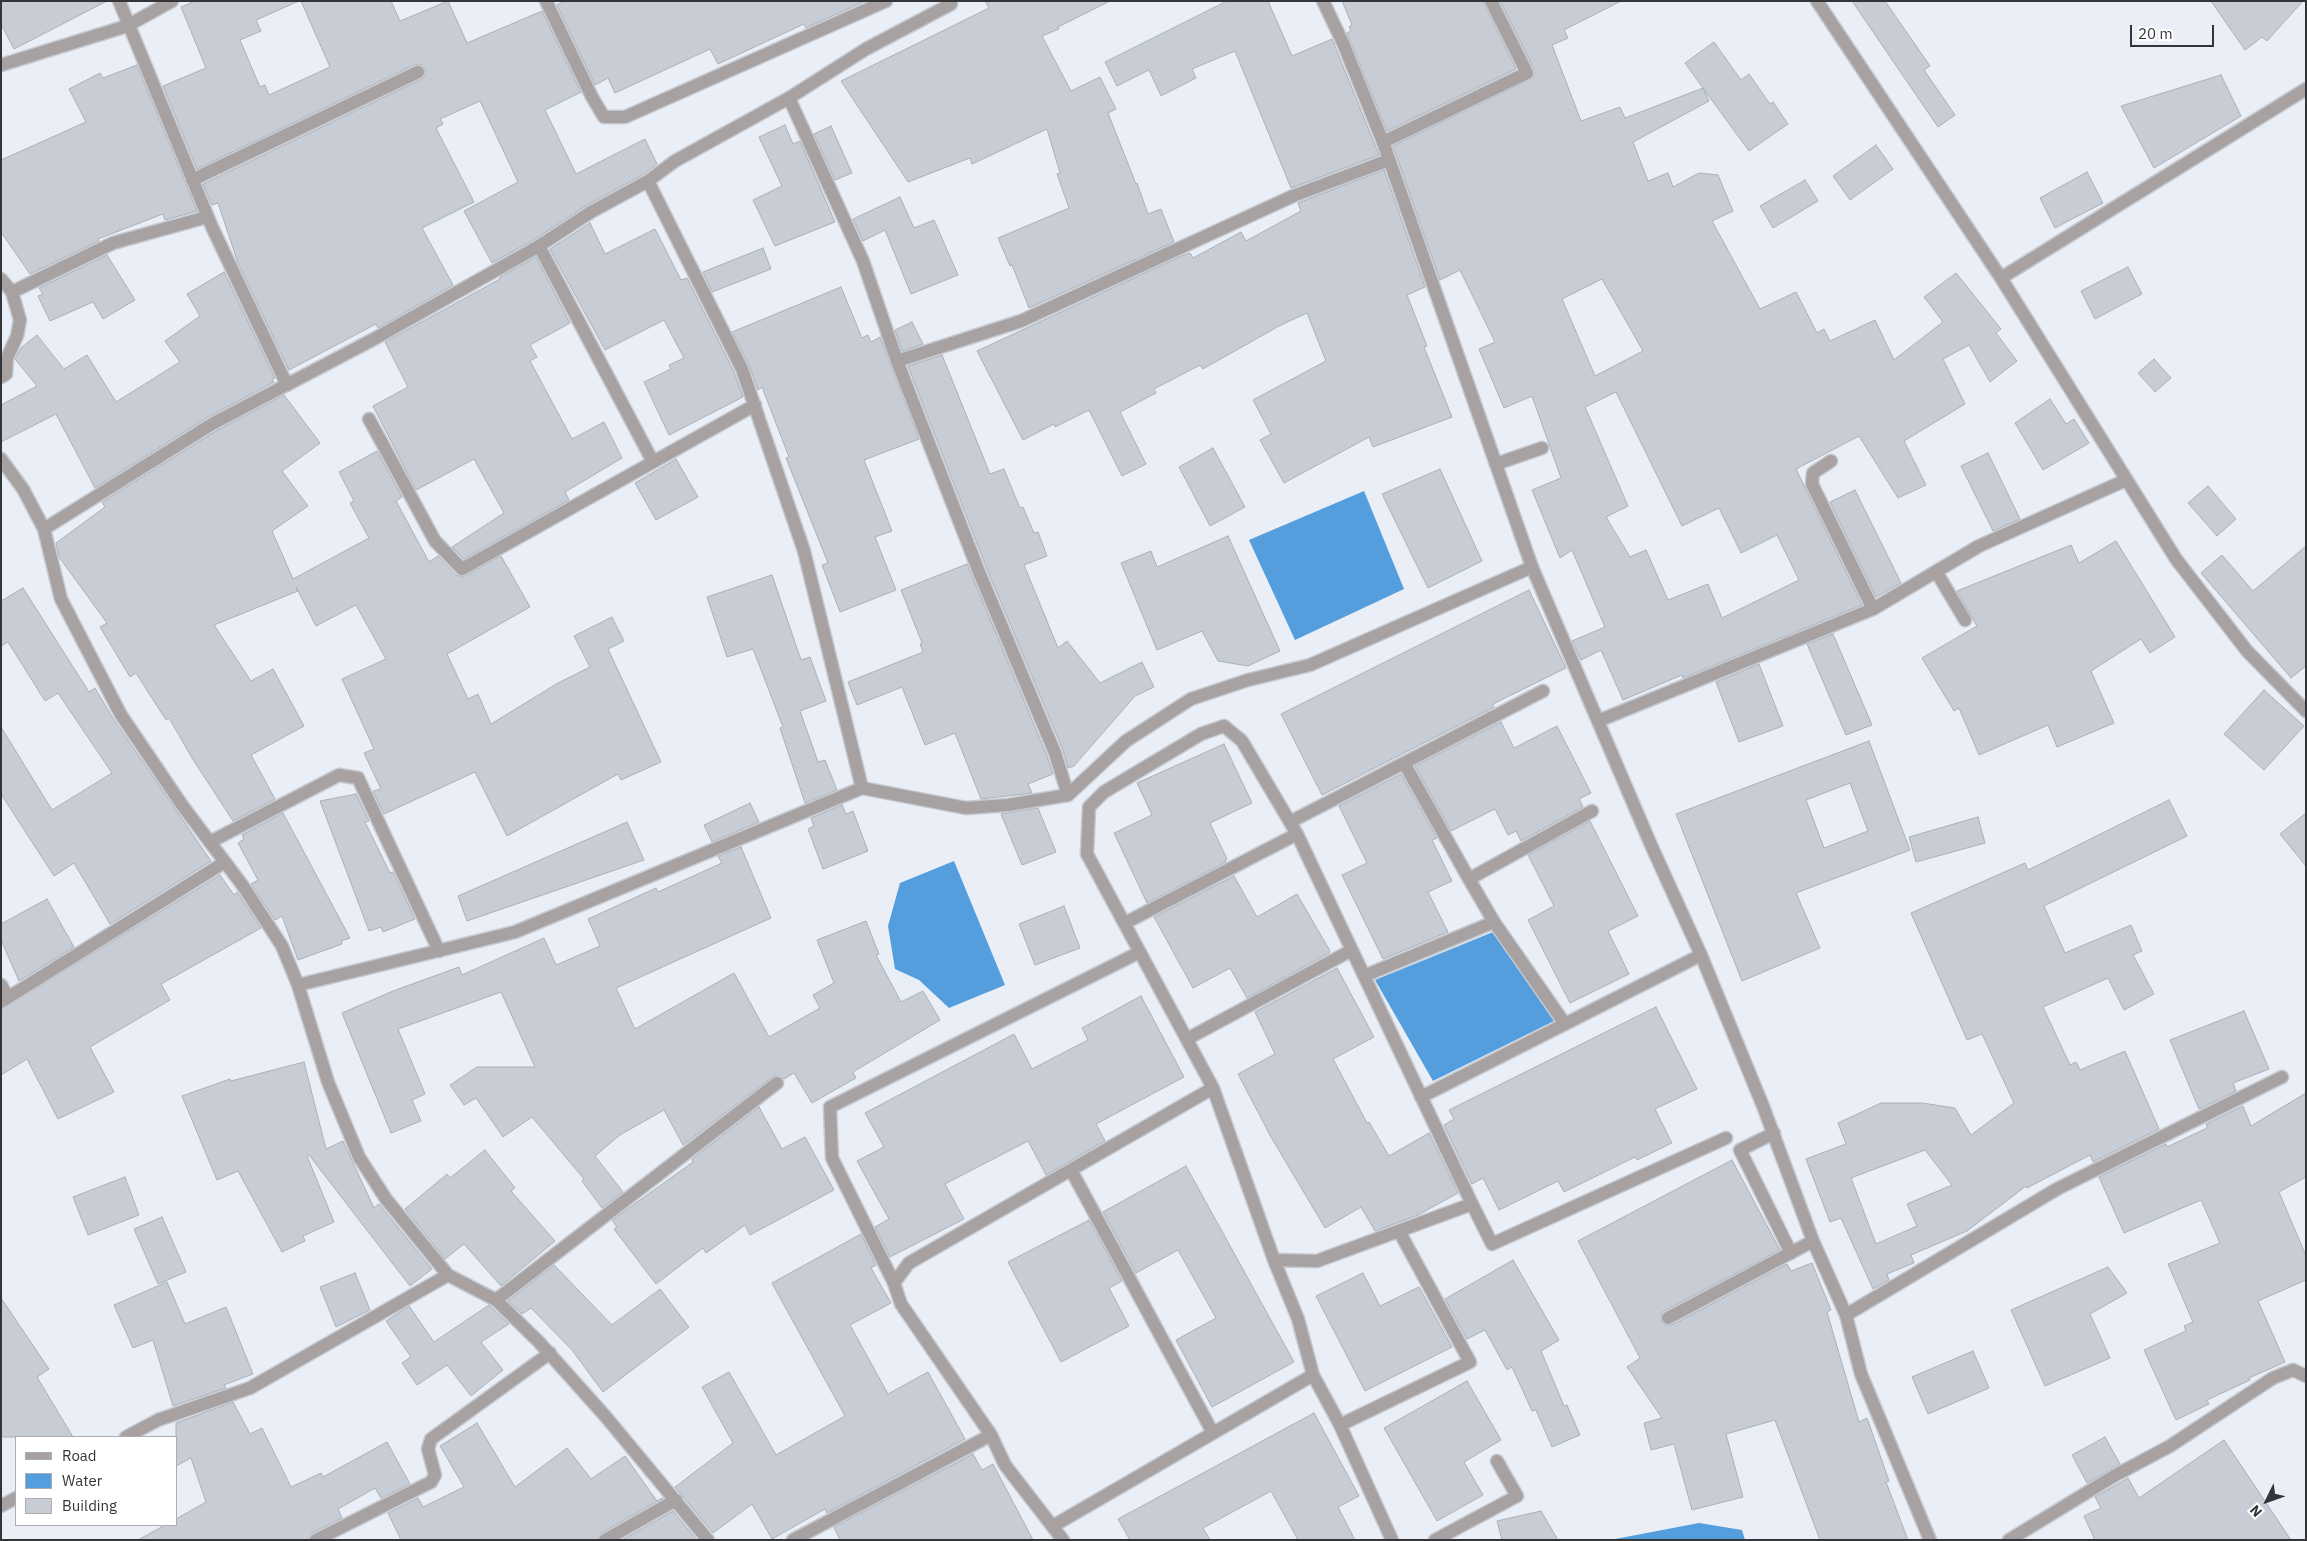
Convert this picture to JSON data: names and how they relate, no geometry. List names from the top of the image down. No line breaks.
{"legend":["Road","Water","Building"],"scale_bar":"20 m","north":"bottom left"}
